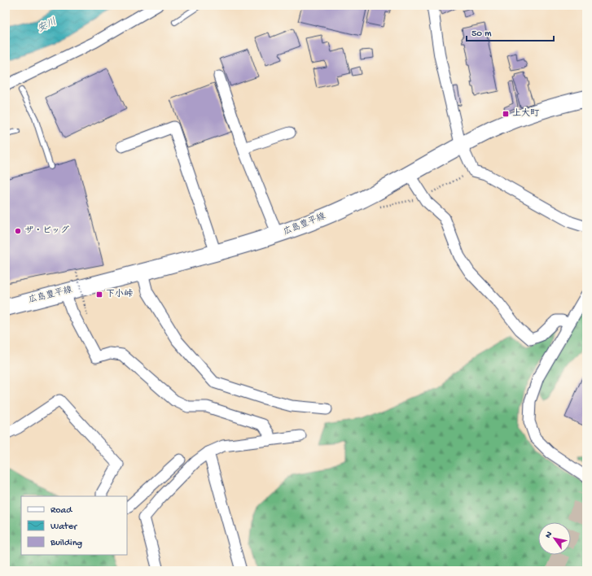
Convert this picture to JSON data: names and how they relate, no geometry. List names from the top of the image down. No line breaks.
{"streets":{"main road":["広島豊平線"]},"water":["安川"],"places":{"transit":["上大町","下小峠"],"other":["ザ・ビッグ"]},"legend":["Road","Water","Building"],"scale_bar":"50 m","north":"top left"}
